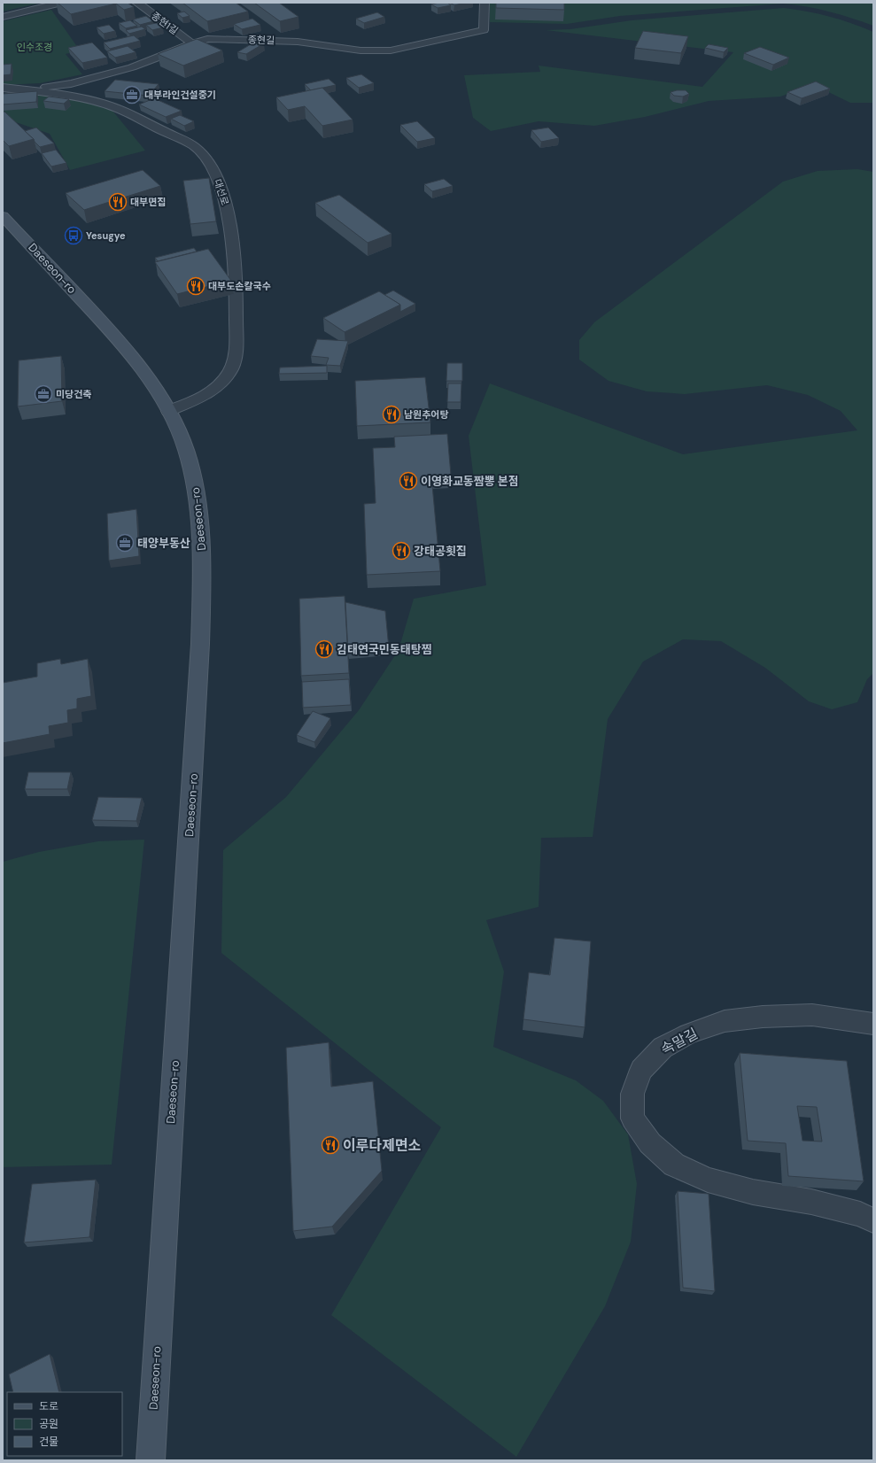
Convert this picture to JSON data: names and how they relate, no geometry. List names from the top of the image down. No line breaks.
{"streets":{"street":["종현1길","Daeseon-ro"],"lane":["종현길","대선로","속말길"]},"crossings":[["종현1길","종현길"],["종현길","대선로"],["대선로","Daeseon-ro"]],"parks":["인수조경"],"places":{"office":["대부라인건설중기","미당건축","태양부동산"],"restaurant":["대부면집","대부도손칼국수","남원추어탕","이영화교동짬뽕 본점","강태공횟집","김태연국민동태탕찜","이루다제면소"],"bus stop":["Yesugye"]},"legend":["도로","공원","건물"]}
